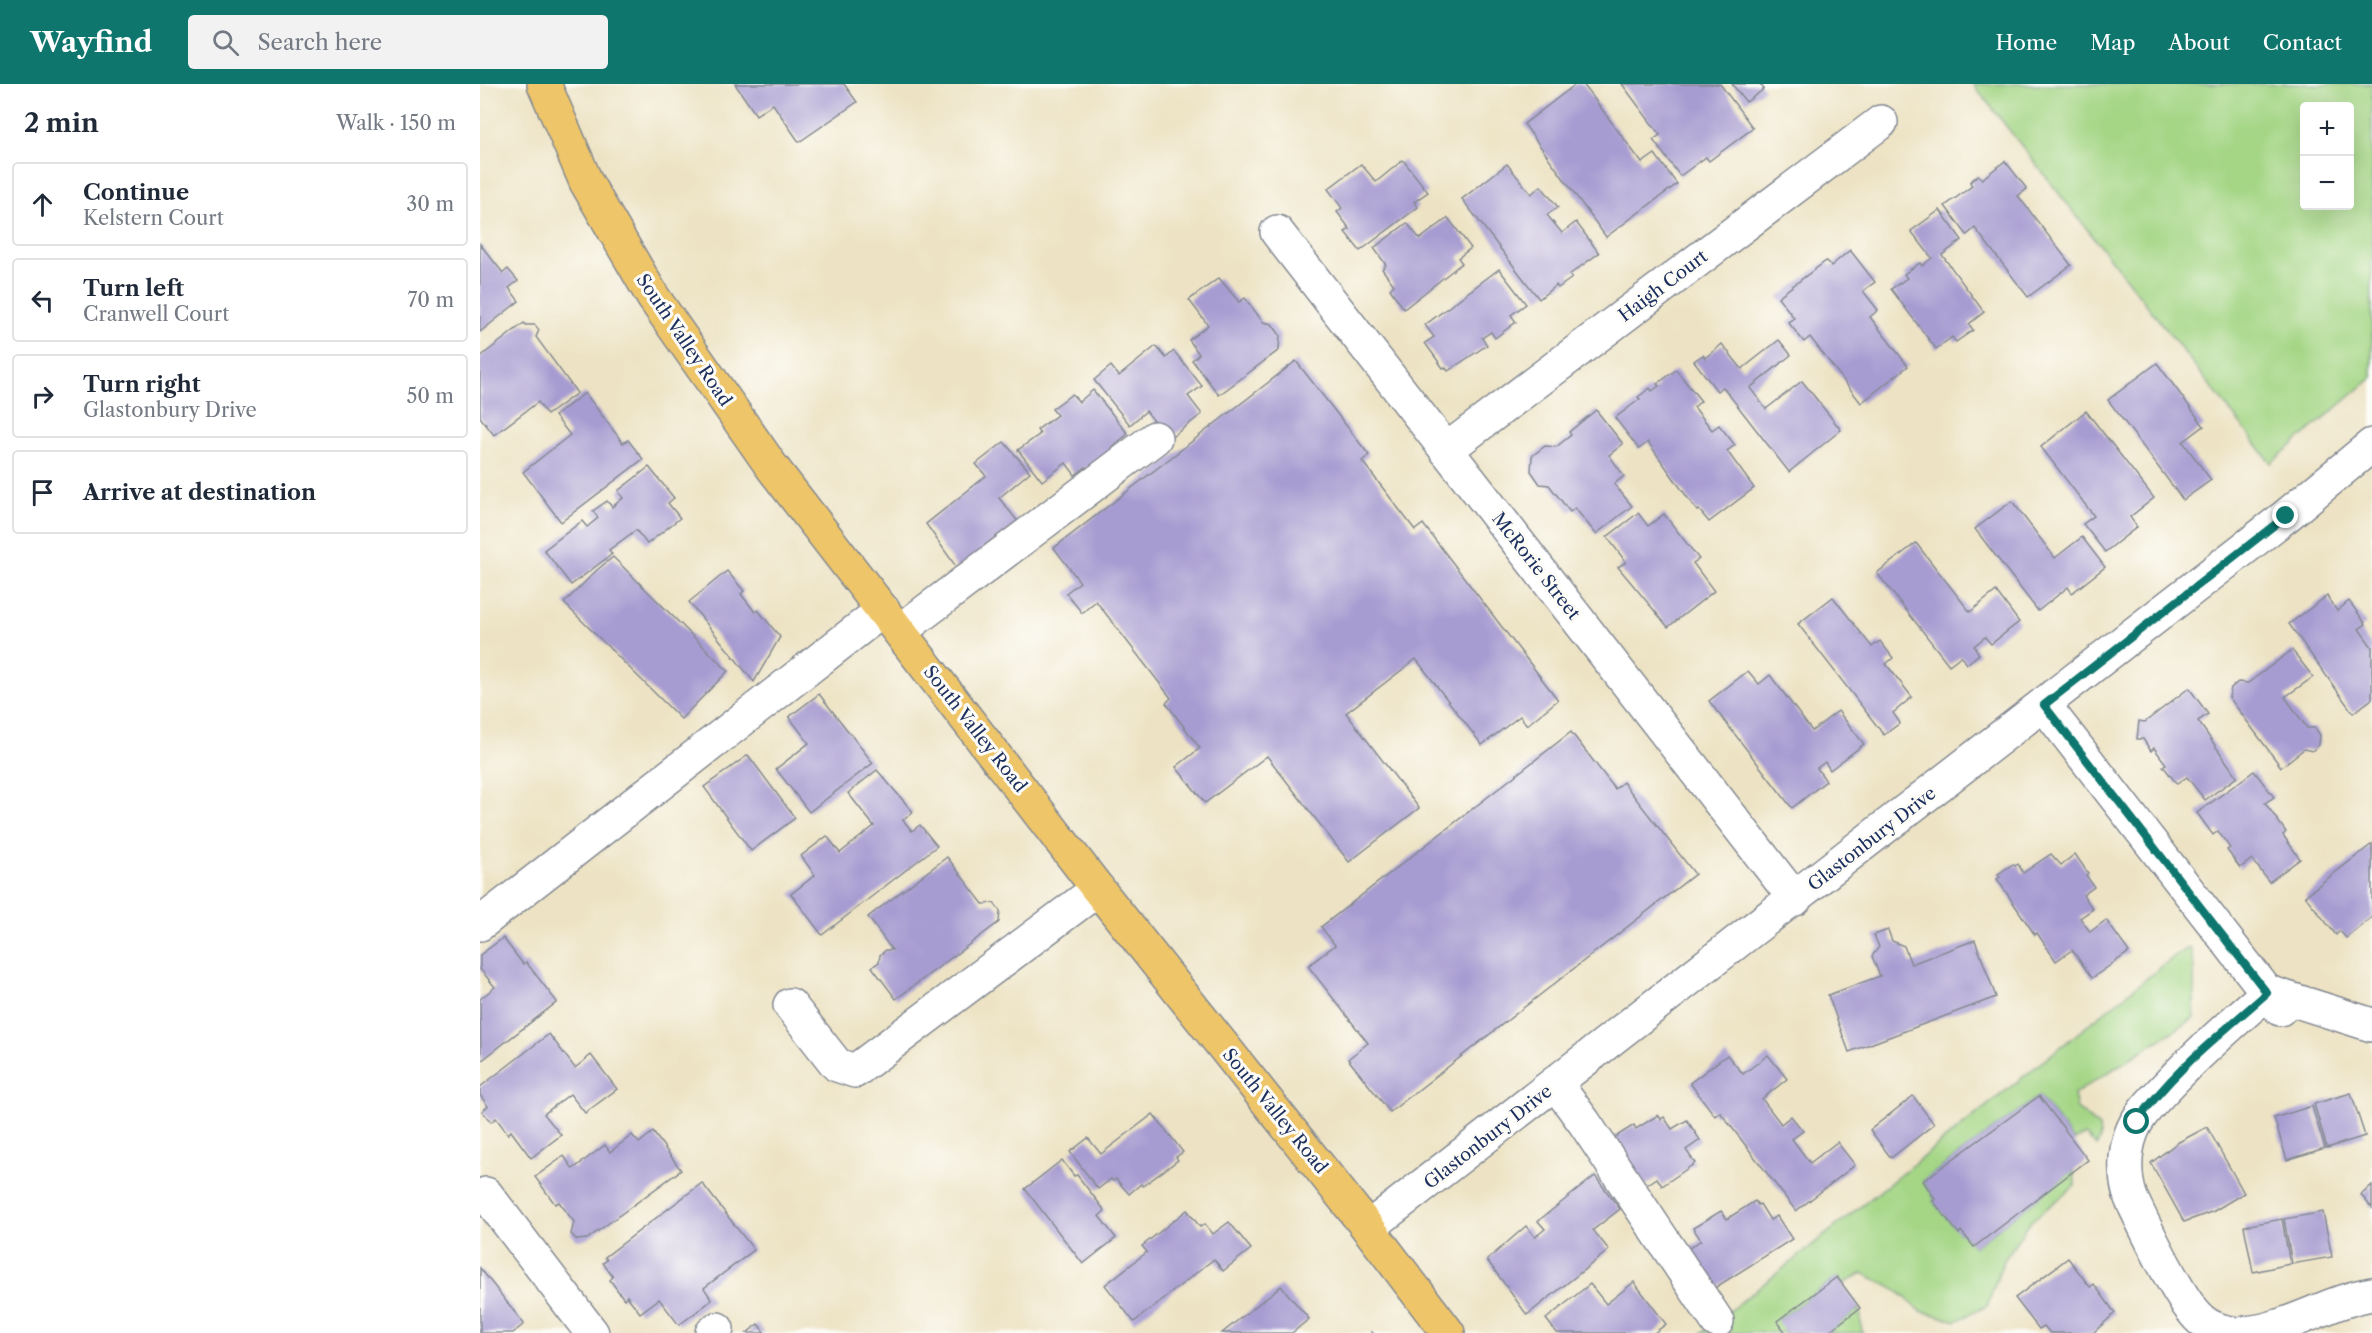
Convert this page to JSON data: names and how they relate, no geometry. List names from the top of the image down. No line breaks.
{"streets":{"main road":["South Valley Road"],"street":["Haigh Court","McRorie Street","Glastonbury Drive"]},"crossings":[["Haigh Court","McRorie Street"],["South Valley Road","Glastonbury Drive"],["McRorie Street","Glastonbury Drive"]],"page":{"header":"Wayfind","search":"Search here","nav":["Home","Map","About","Contact"],"heading":["2 min","Walk · 150 m"],"map_buttons":["+","−"],"list":[["Continue","Kelstern Court","30 m"],["Turn left","Cranwell Court","70 m"],["Turn right","Glastonbury Drive","50 m"],"Arrive at destination"]}}
